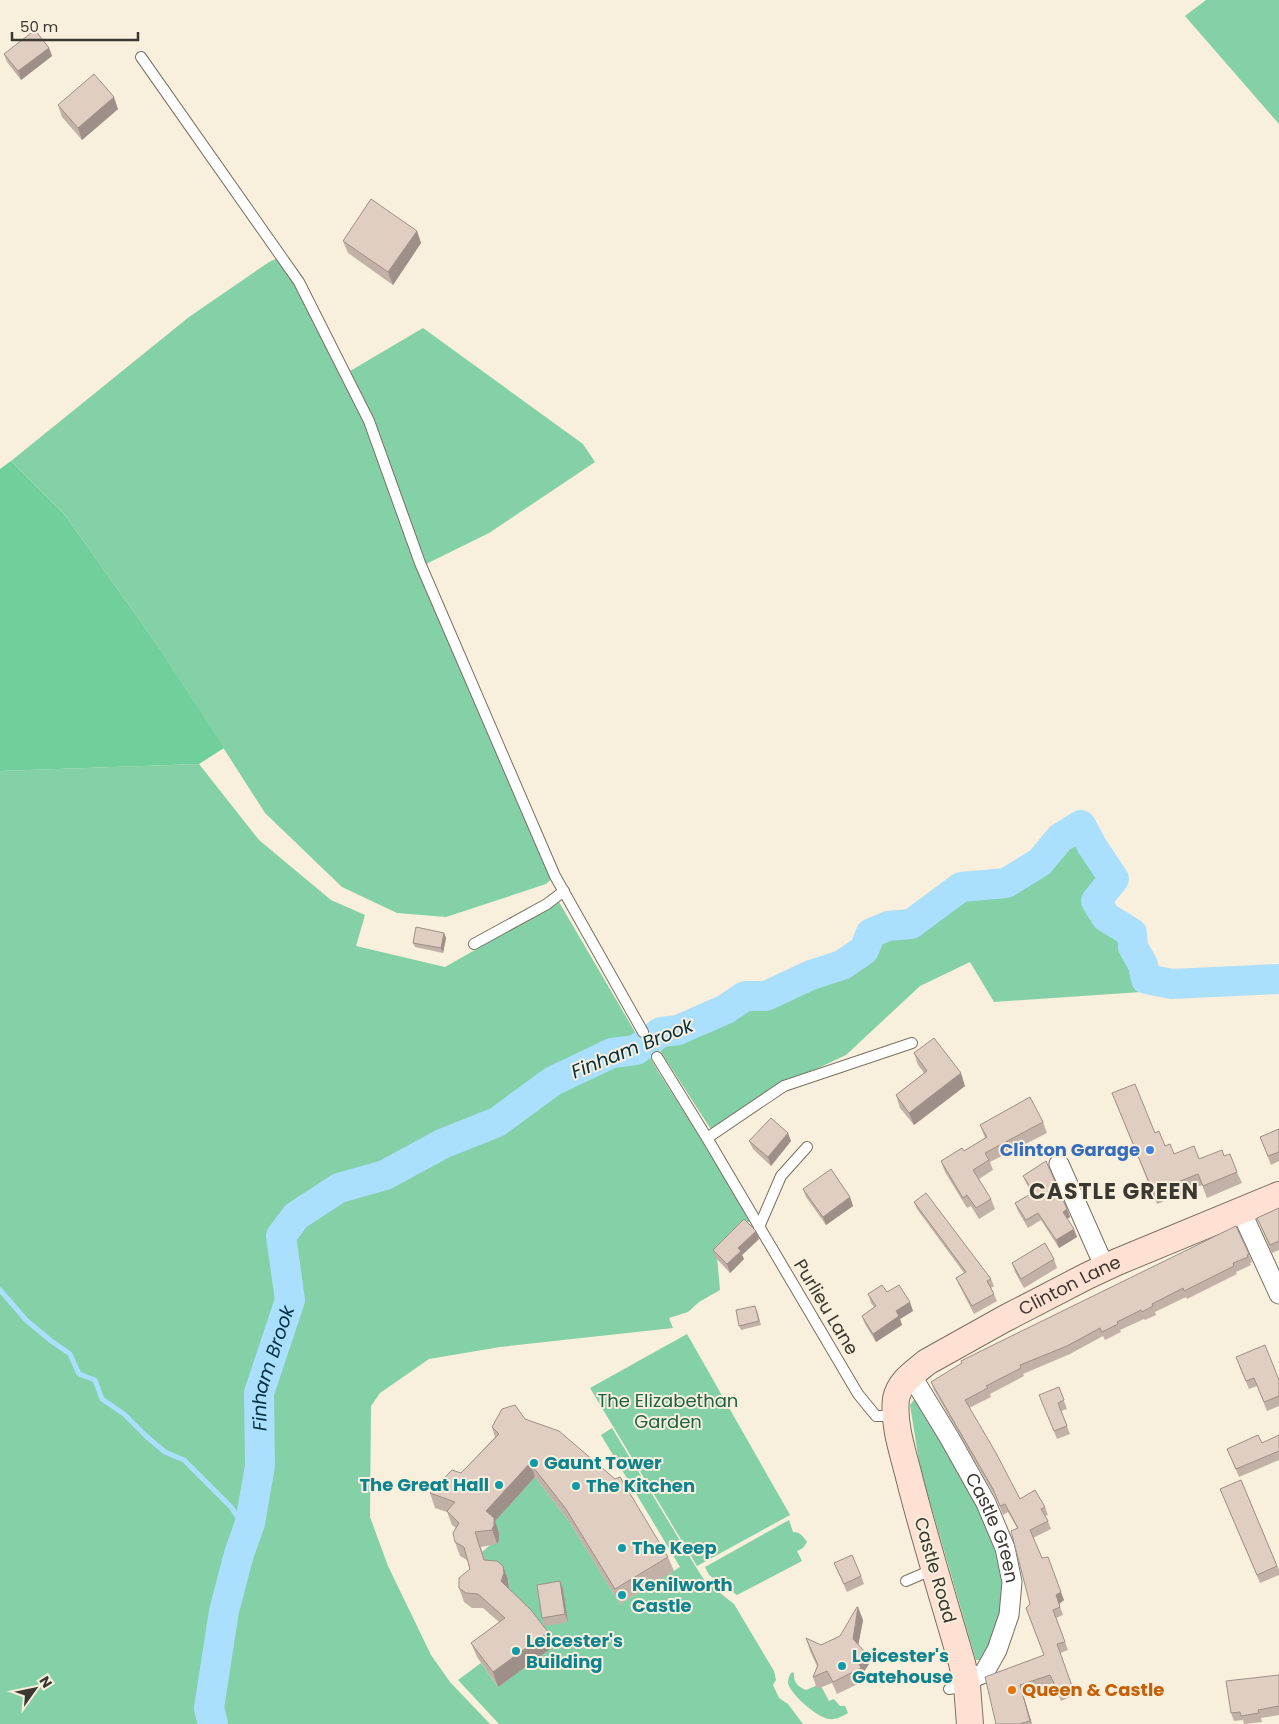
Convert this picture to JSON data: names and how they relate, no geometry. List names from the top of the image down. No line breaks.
{"streets":{"main road":["Clinton Lane","Castle Road"],"street":["Castle Green"],"lane":["Purlieu Lane"]},"crossings":[["Clinton Lane","Purlieu Lane"],["Clinton Lane","Castle Green"],["Clinton Lane","Castle Road"],["Purlieu Lane","Castle Road"],["Castle Green","Castle Road"]],"districts":["CASTLE GREEN"],"water":["Finham Brook"],"parks":["The Elizabethan Garden"],"places":["Clinton Garage","Gaunt Tower","The Great Hall","The Kitchen","The Keep","Kenilworth Castle","Leicester's Building","Leicester's Gatehouse","Queen & Castle"],"scale_bar":"50 m","north":"top right"}
